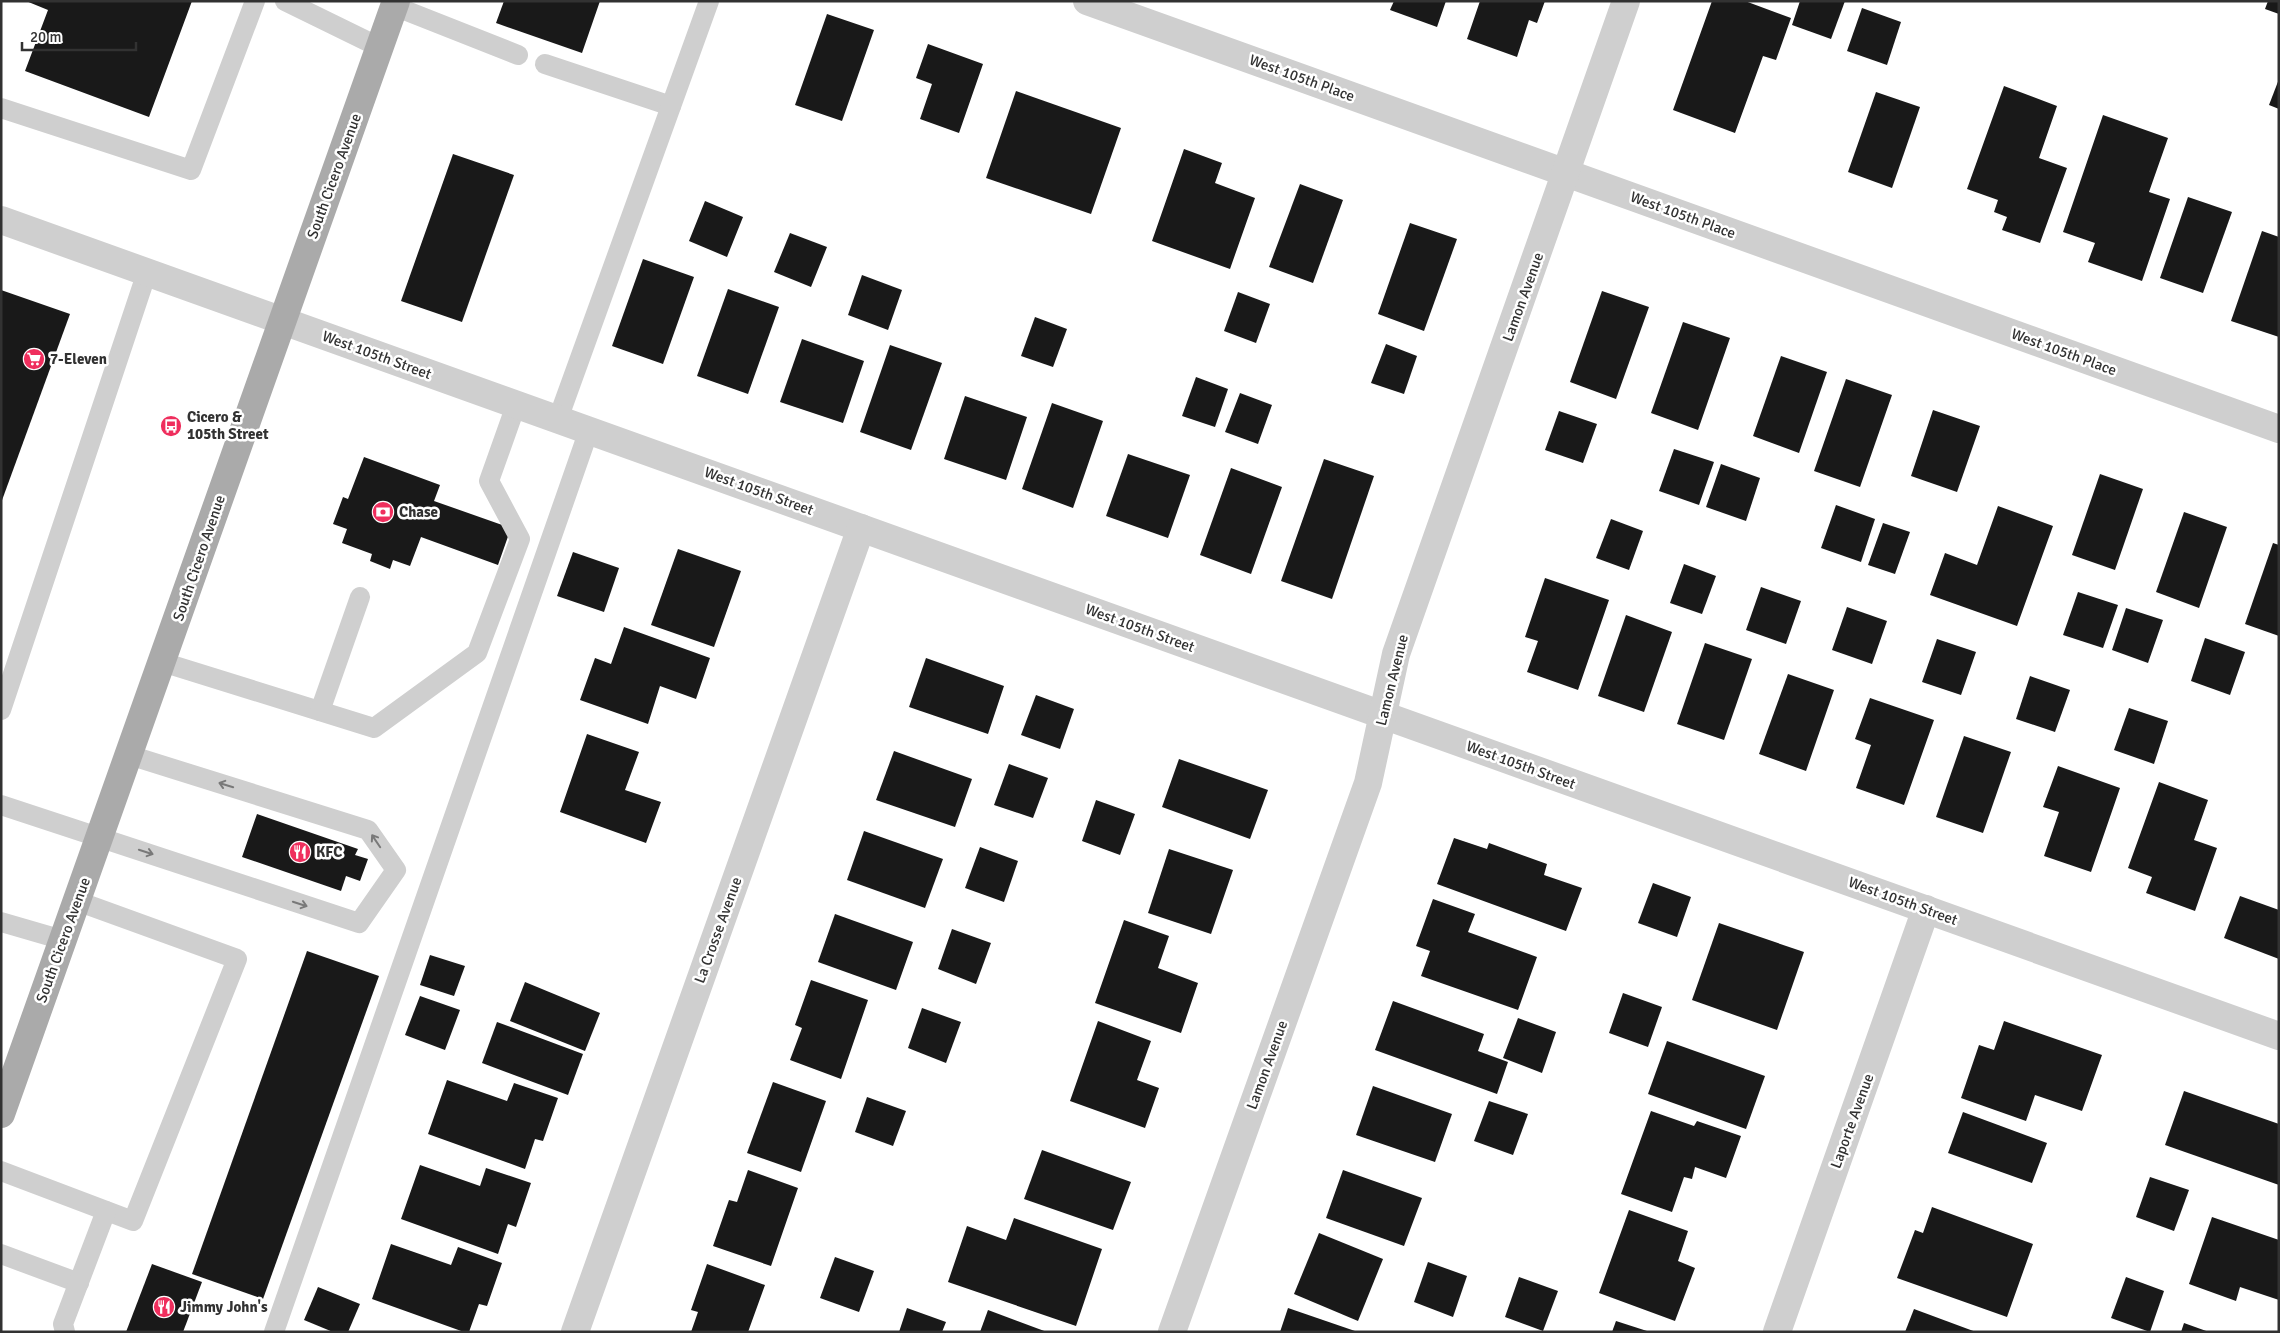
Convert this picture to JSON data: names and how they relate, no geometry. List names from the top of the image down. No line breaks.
{"streets":{"main road":["South Cicero Avenue"],"street":["West 105th Place","Lamon Avenue","West 105th Street","La Crosse Avenue","Laporte Avenue"]},"crossings":[["West 105th Place","Lamon Avenue"],["South Cicero Avenue","West 105th Street"],["Lamon Avenue","West 105th Street"],["West 105th Street","La Crosse Avenue"],["West 105th Street","Laporte Avenue"]],"places":{"supermarket":["7-Eleven"],"bus stop":["Cicero & 105th Street"],"bank":["Chase"],"restaurant":["KFC","Jimmy John's"]},"scale_bar":"20 m"}
